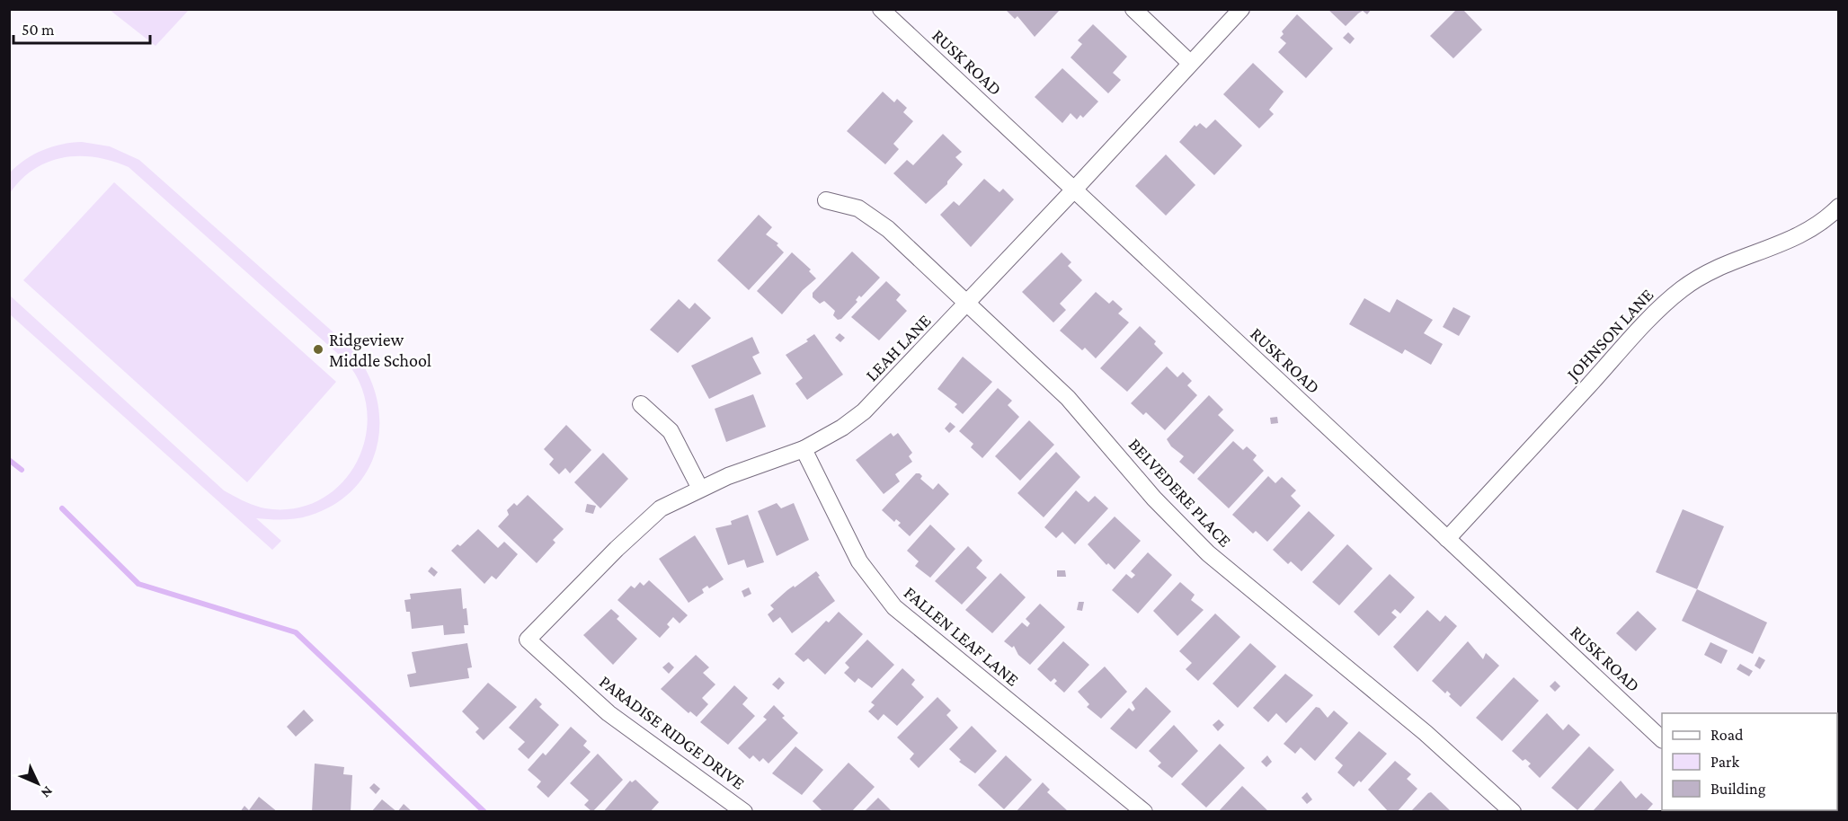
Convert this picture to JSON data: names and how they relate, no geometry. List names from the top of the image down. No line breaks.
{"streets":{"street":["RUSK ROAD","JOHNSON LANE","LEAH LANE","BELVEDERE PLACE","FALLEN LEAF LANE","PARADISE RIDGE DRIVE"]},"crossings":[["RUSK ROAD","JOHNSON LANE"],["RUSK ROAD","LEAH LANE"],["LEAH LANE","BELVEDERE PLACE"],["LEAH LANE","FALLEN LEAF LANE"],["LEAH LANE","PARADISE RIDGE DRIVE"]],"places":["Ridgeview Middle School"],"legend":["Road","Park","Building"],"scale_bar":"50 m","north":"bottom right"}
